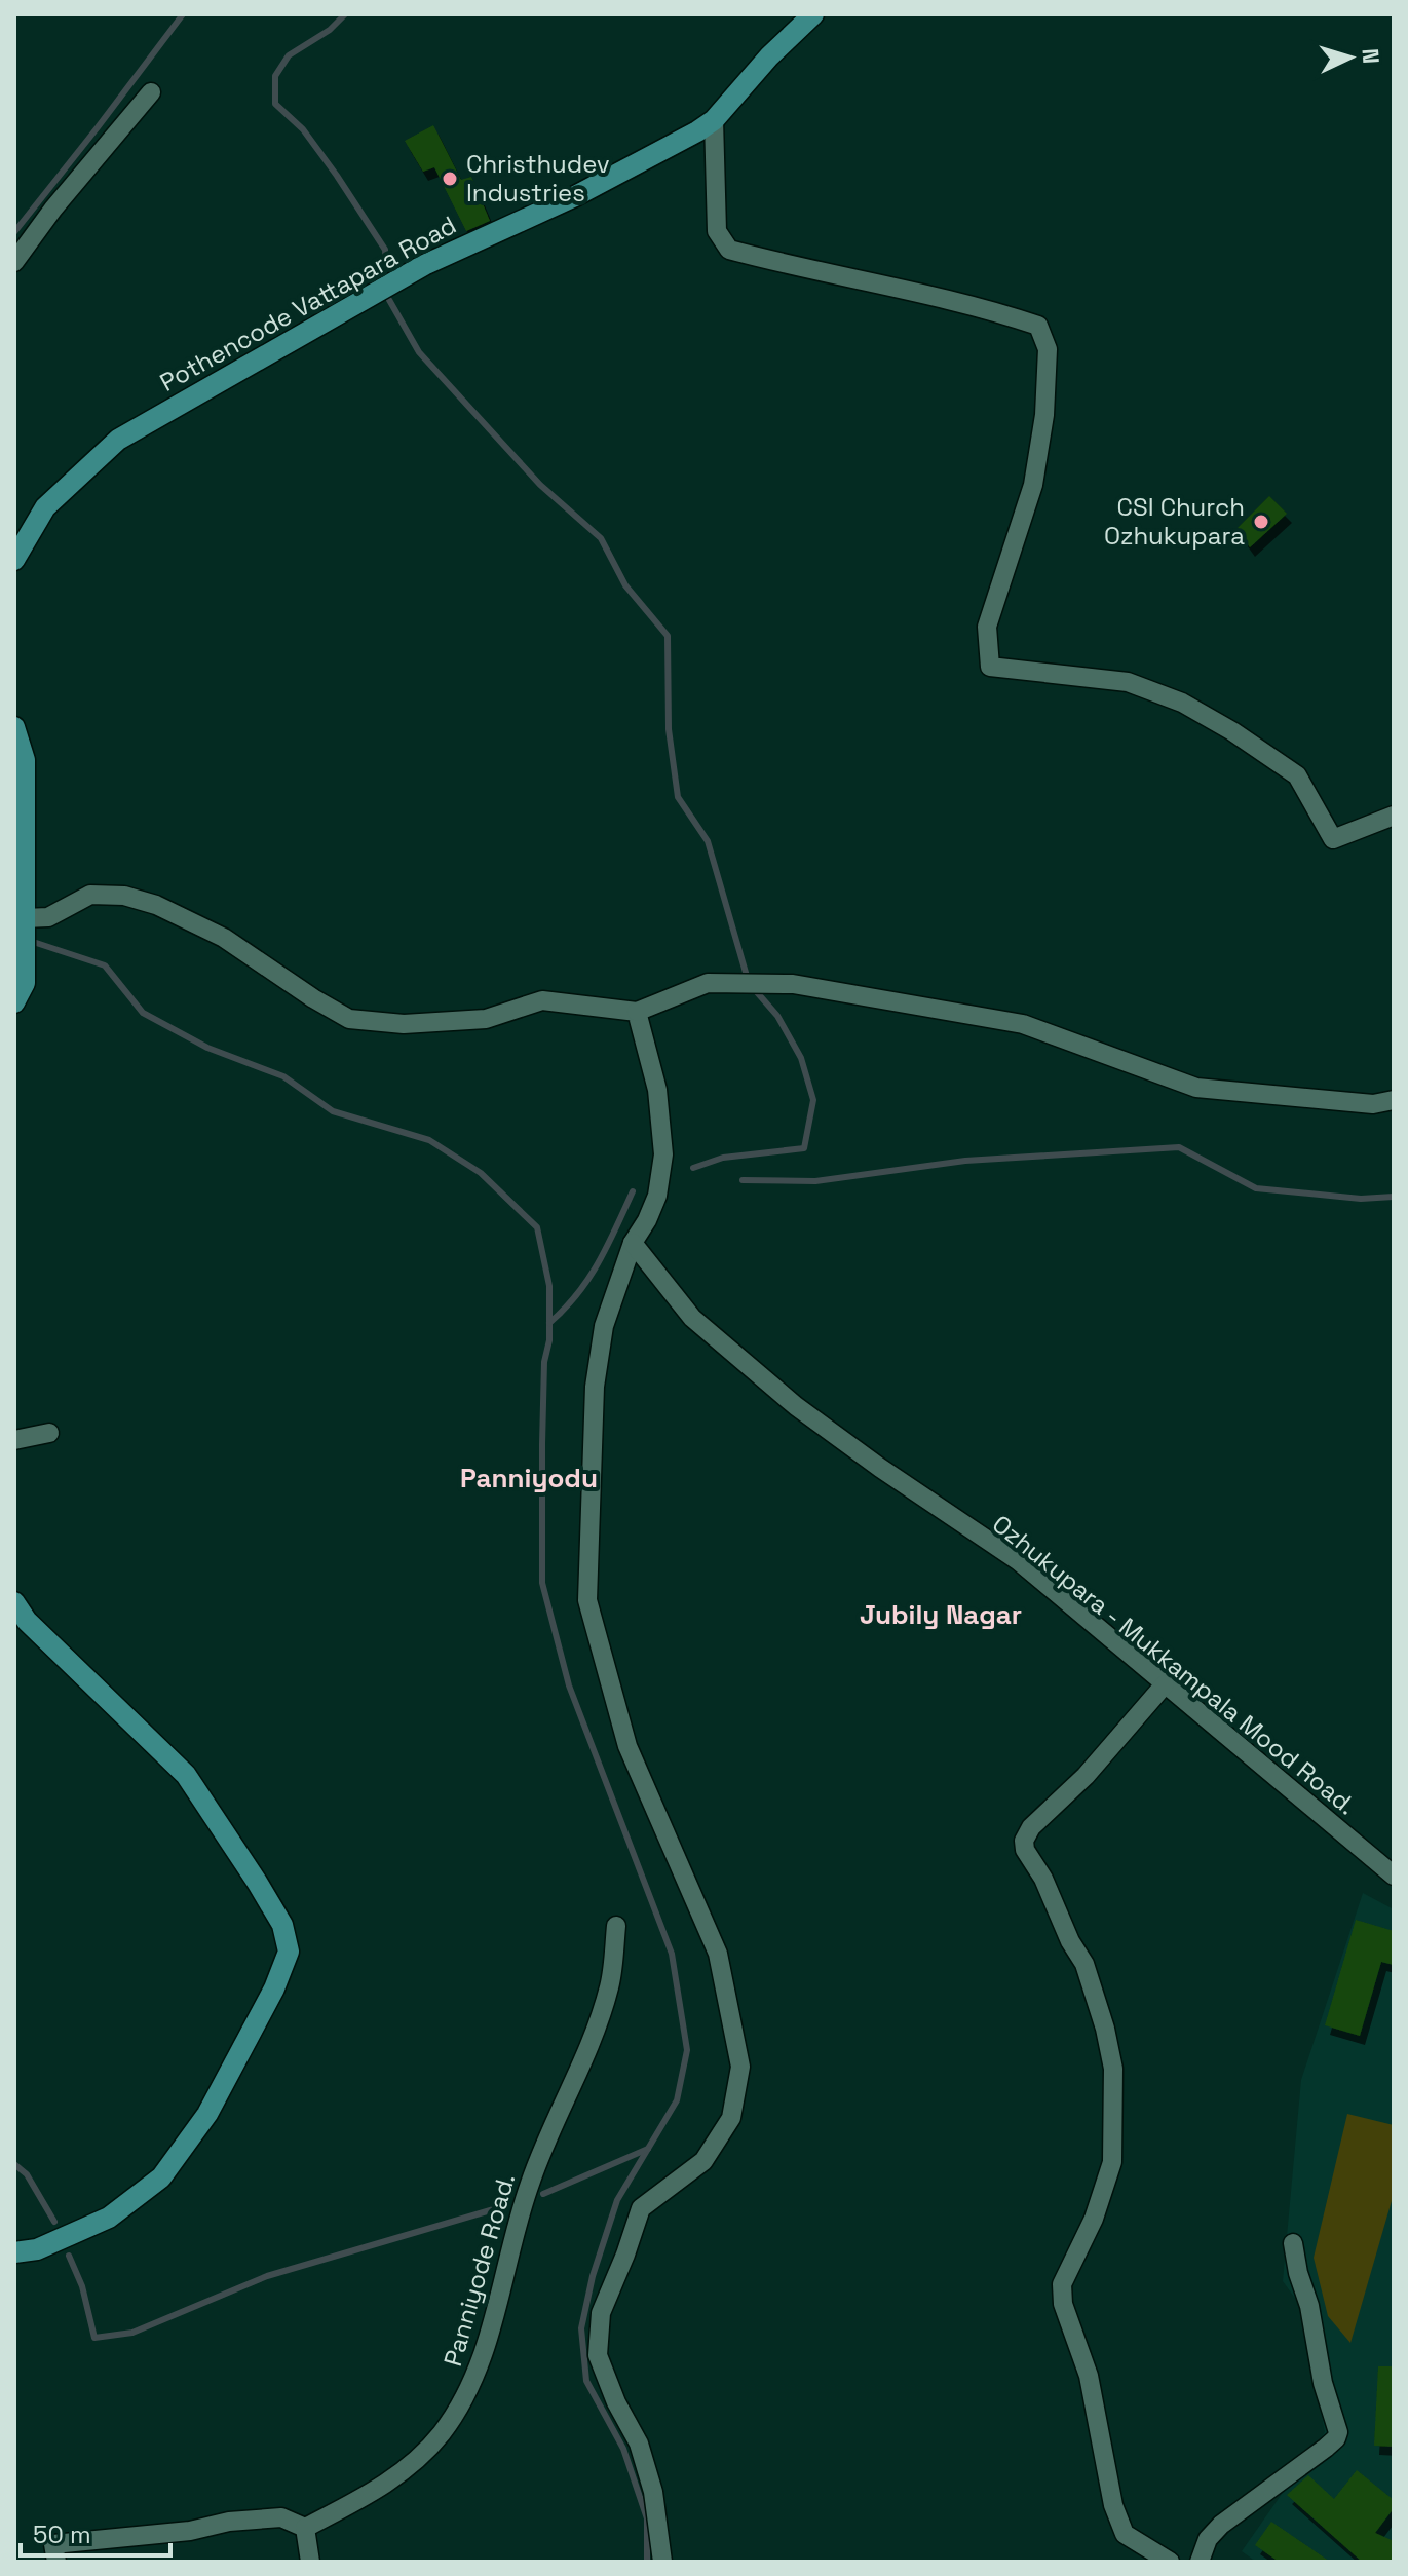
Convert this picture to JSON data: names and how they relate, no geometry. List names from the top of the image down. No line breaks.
{"streets":{"main road":["Pothencode Vattapara Road"],"street":["Ozhukupara - Mukkampala Mood Road.","Panniyode Road."]},"districts":["Panniyodu","Jubily Nagar"],"places":["Christhudev Industries","CSI Church Ozhukupara"],"scale_bar":"50 m","north":"right"}
